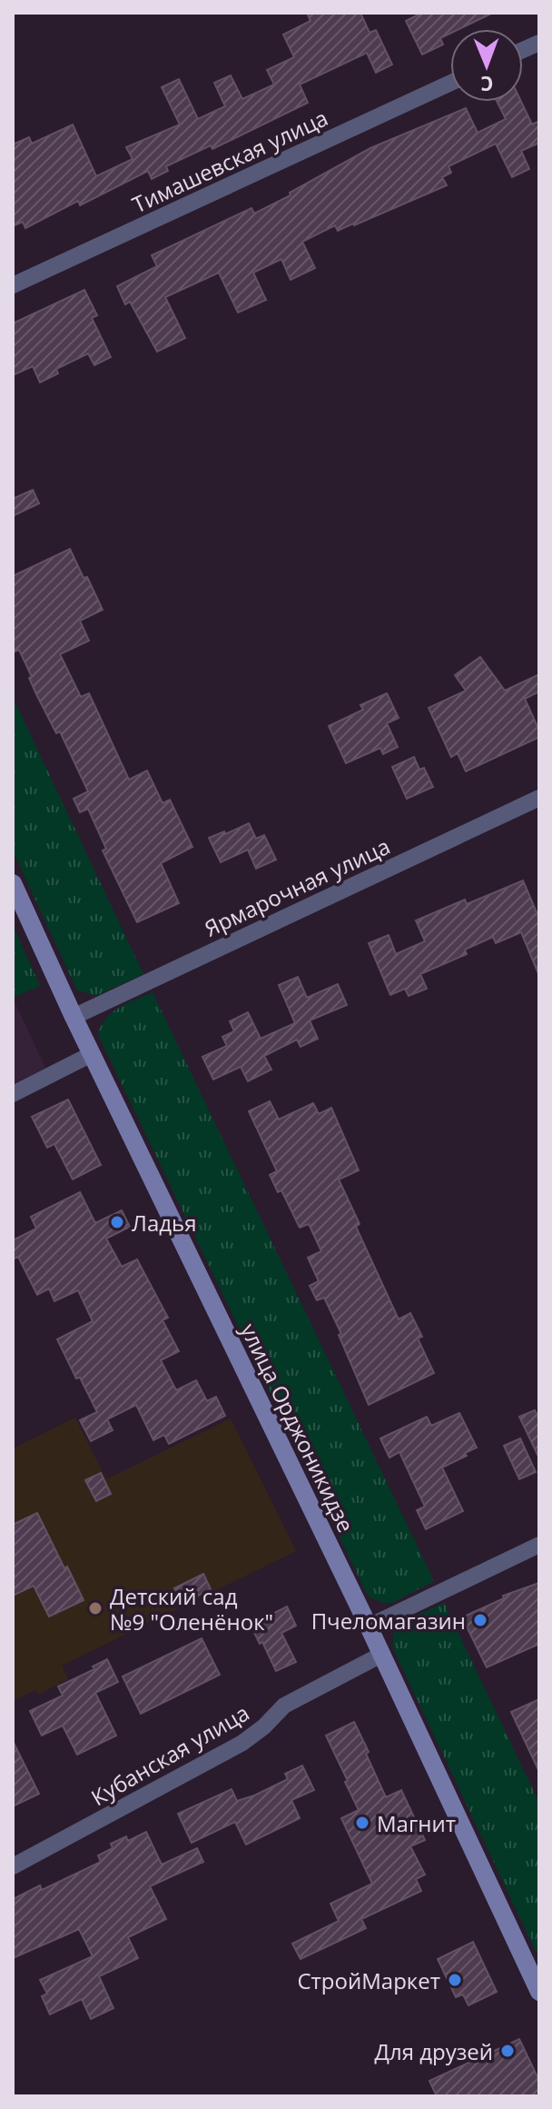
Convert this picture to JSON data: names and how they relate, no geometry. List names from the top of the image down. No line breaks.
{"streets":{"main road":["улица Орджоникидзе"],"street":["Тимашевская улица","Ярмарочная улица","Кубанская улица"]},"crossings":[["Ярмарочная улица","улица Орджоникидзе"],["улица Орджоникидзе","Кубанская улица"]],"places":["Ладья","Детский сад №9 \"Оленёнок\"","Пчеломагазин","Магнит","СтройМаркет","Для друзей"],"north":"bottom"}
